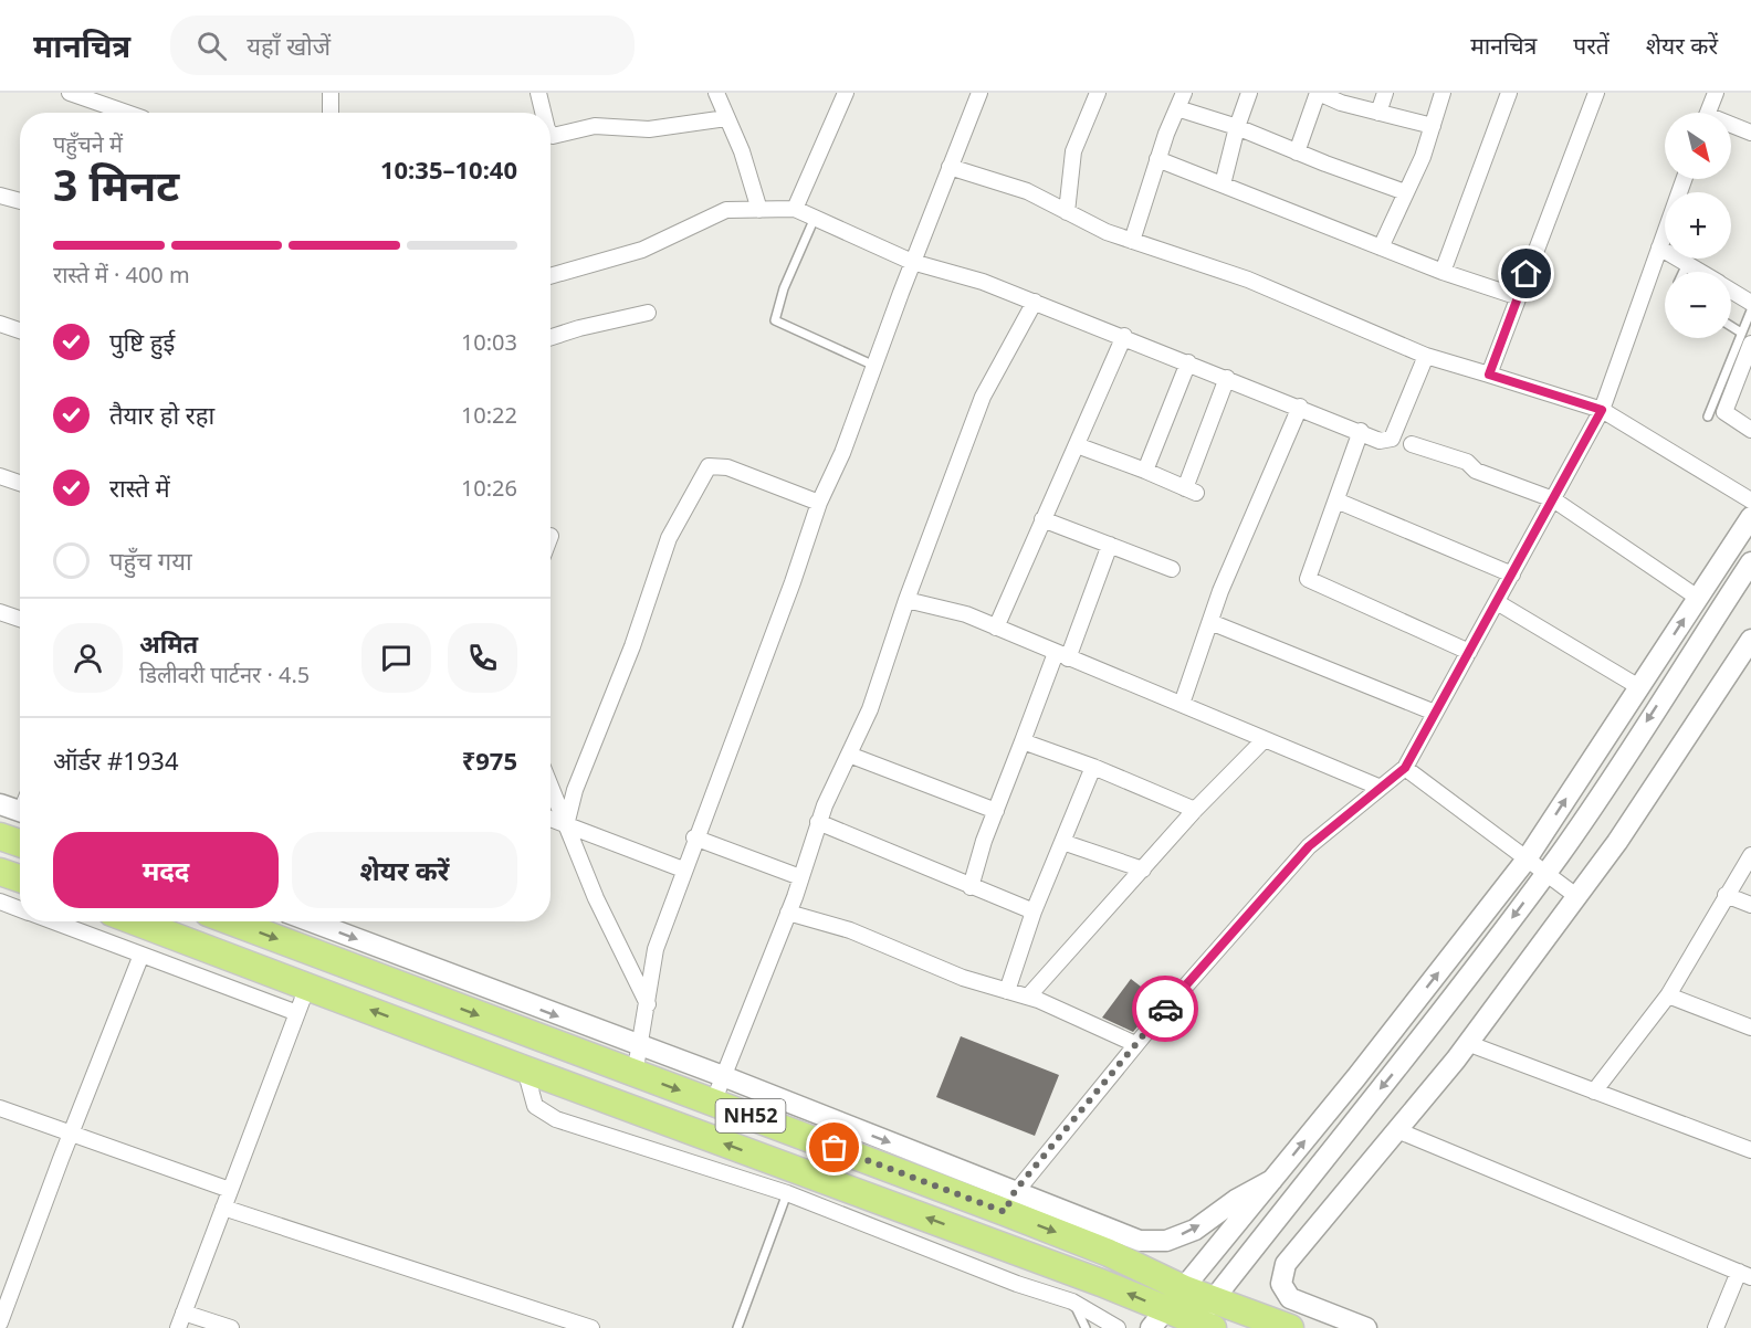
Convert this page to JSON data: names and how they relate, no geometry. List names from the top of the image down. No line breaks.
{"streets":{"highway":["NH52"]},"north":"bottom right","page":{"header":"मानचित्र","search":"यहाँ खोजें","nav":["मानचित्र","परतें","शेयर करें"],"map_buttons":["+","−"],"heading":["3 मिनट","पहुँचने में","10:35–10:40"],"panel":["अमित","डिलीवरी पार्टनर · 4.5","ऑर्डर #1934","₹975"],"bar":"रास्ते में · 400 m","list":[["पुष्टि हुई","10:03"],["तैयार हो रहा","10:22"],["रास्ते में","10:26"],"पहुँच गया"],"buttons":["मदद","शेयर करें"]}}
